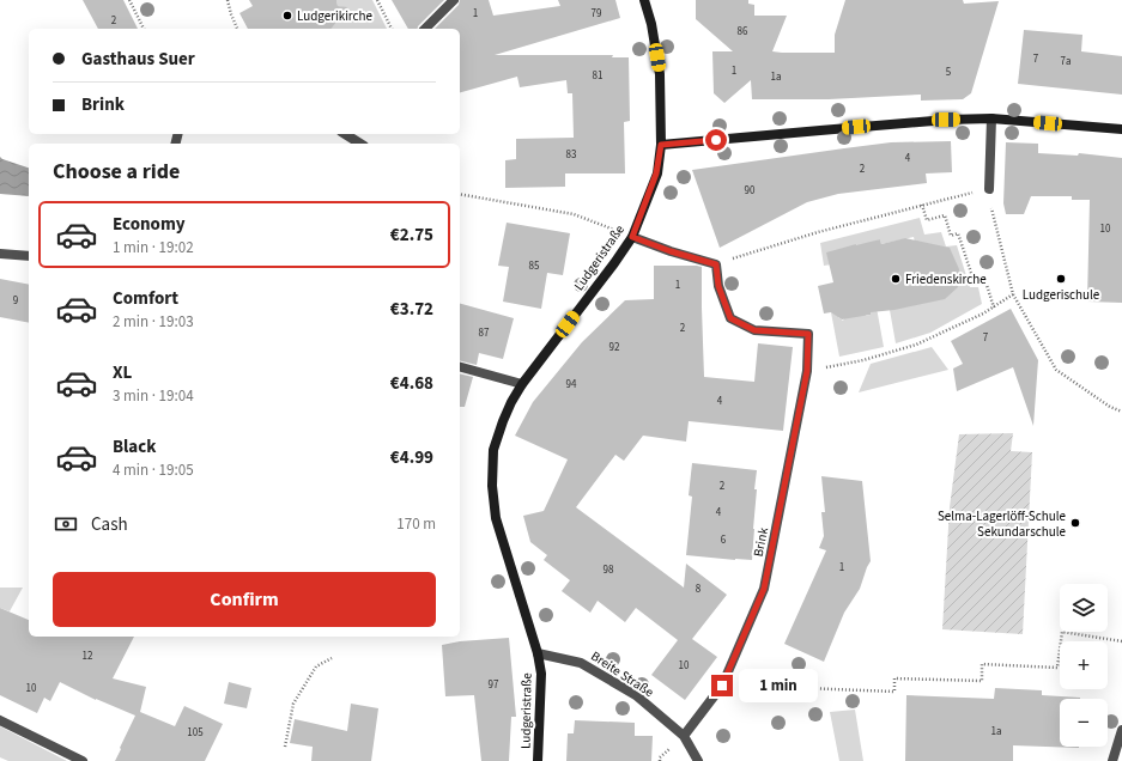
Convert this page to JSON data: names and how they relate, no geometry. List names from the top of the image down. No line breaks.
{"streets":{"street":["Ludgeristraße","Brink","Breite Straße"]},"crossings":[["Ludgeristraße","Breite Straße"],["Brink","Breite Straße"]],"places":["Ludgerikirche","Friedenskirche","Ludgerischule","Selma-Lagerlöff-Schule Sekundarschule"],"house_numbers":["1","79","2","86","7","7a","1","5","81","1a","83","4","2","90","10","85","1","9","2","87","7","92","94","4","2","4","6","1","98","8","12","10","97","10","1a","105"],"page":{"banner":["Gasthaus Suer","Brink"],"heading":"Choose a ride","list":[{"name":"Economy","note":"1 min · 19:02","value":"€2.75"},{"name":"Comfort","note":"2 min · 19:03","value":"€3.72"},{"name":"XL","note":"3 min · 19:04","value":"€4.68"},{"name":"Black","note":"4 min · 19:05","value":"€4.99"}],"pay":["Cash","170 m"],"buttons":"Confirm","map_buttons":["+","−"],"bubble":"1 min"}}
